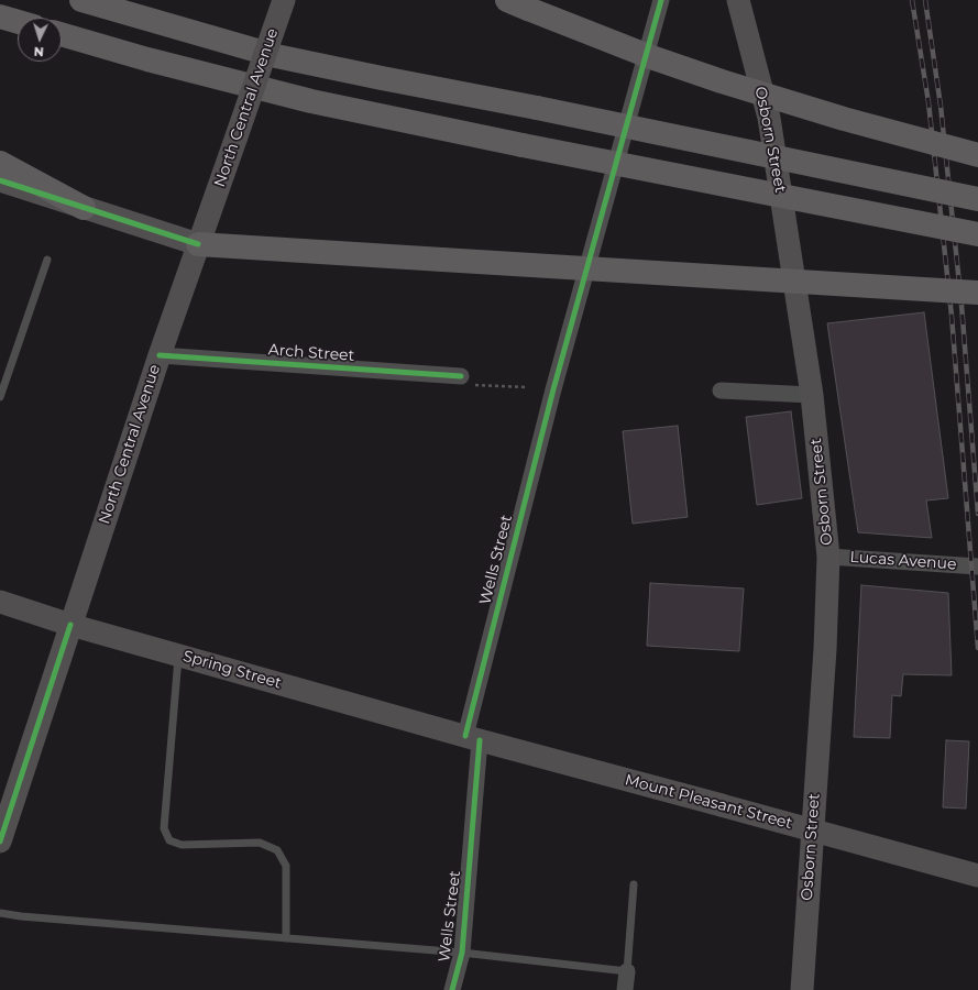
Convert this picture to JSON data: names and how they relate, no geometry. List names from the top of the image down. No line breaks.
{"streets":{"main road":["North Central Avenue","Osborn Street","Spring Street","Mount Pleasant Street"],"street":["Arch Street","Wells Street","Lucas Avenue"]},"crossings":[["North Central Avenue","Arch Street"],["North Central Avenue","Spring Street"],["Osborn Street","Lucas Avenue"],["Wells Street","Spring Street"],["Wells Street","Mount Pleasant Street"],["Spring Street","Mount Pleasant Street"]],"north":"bottom"}
